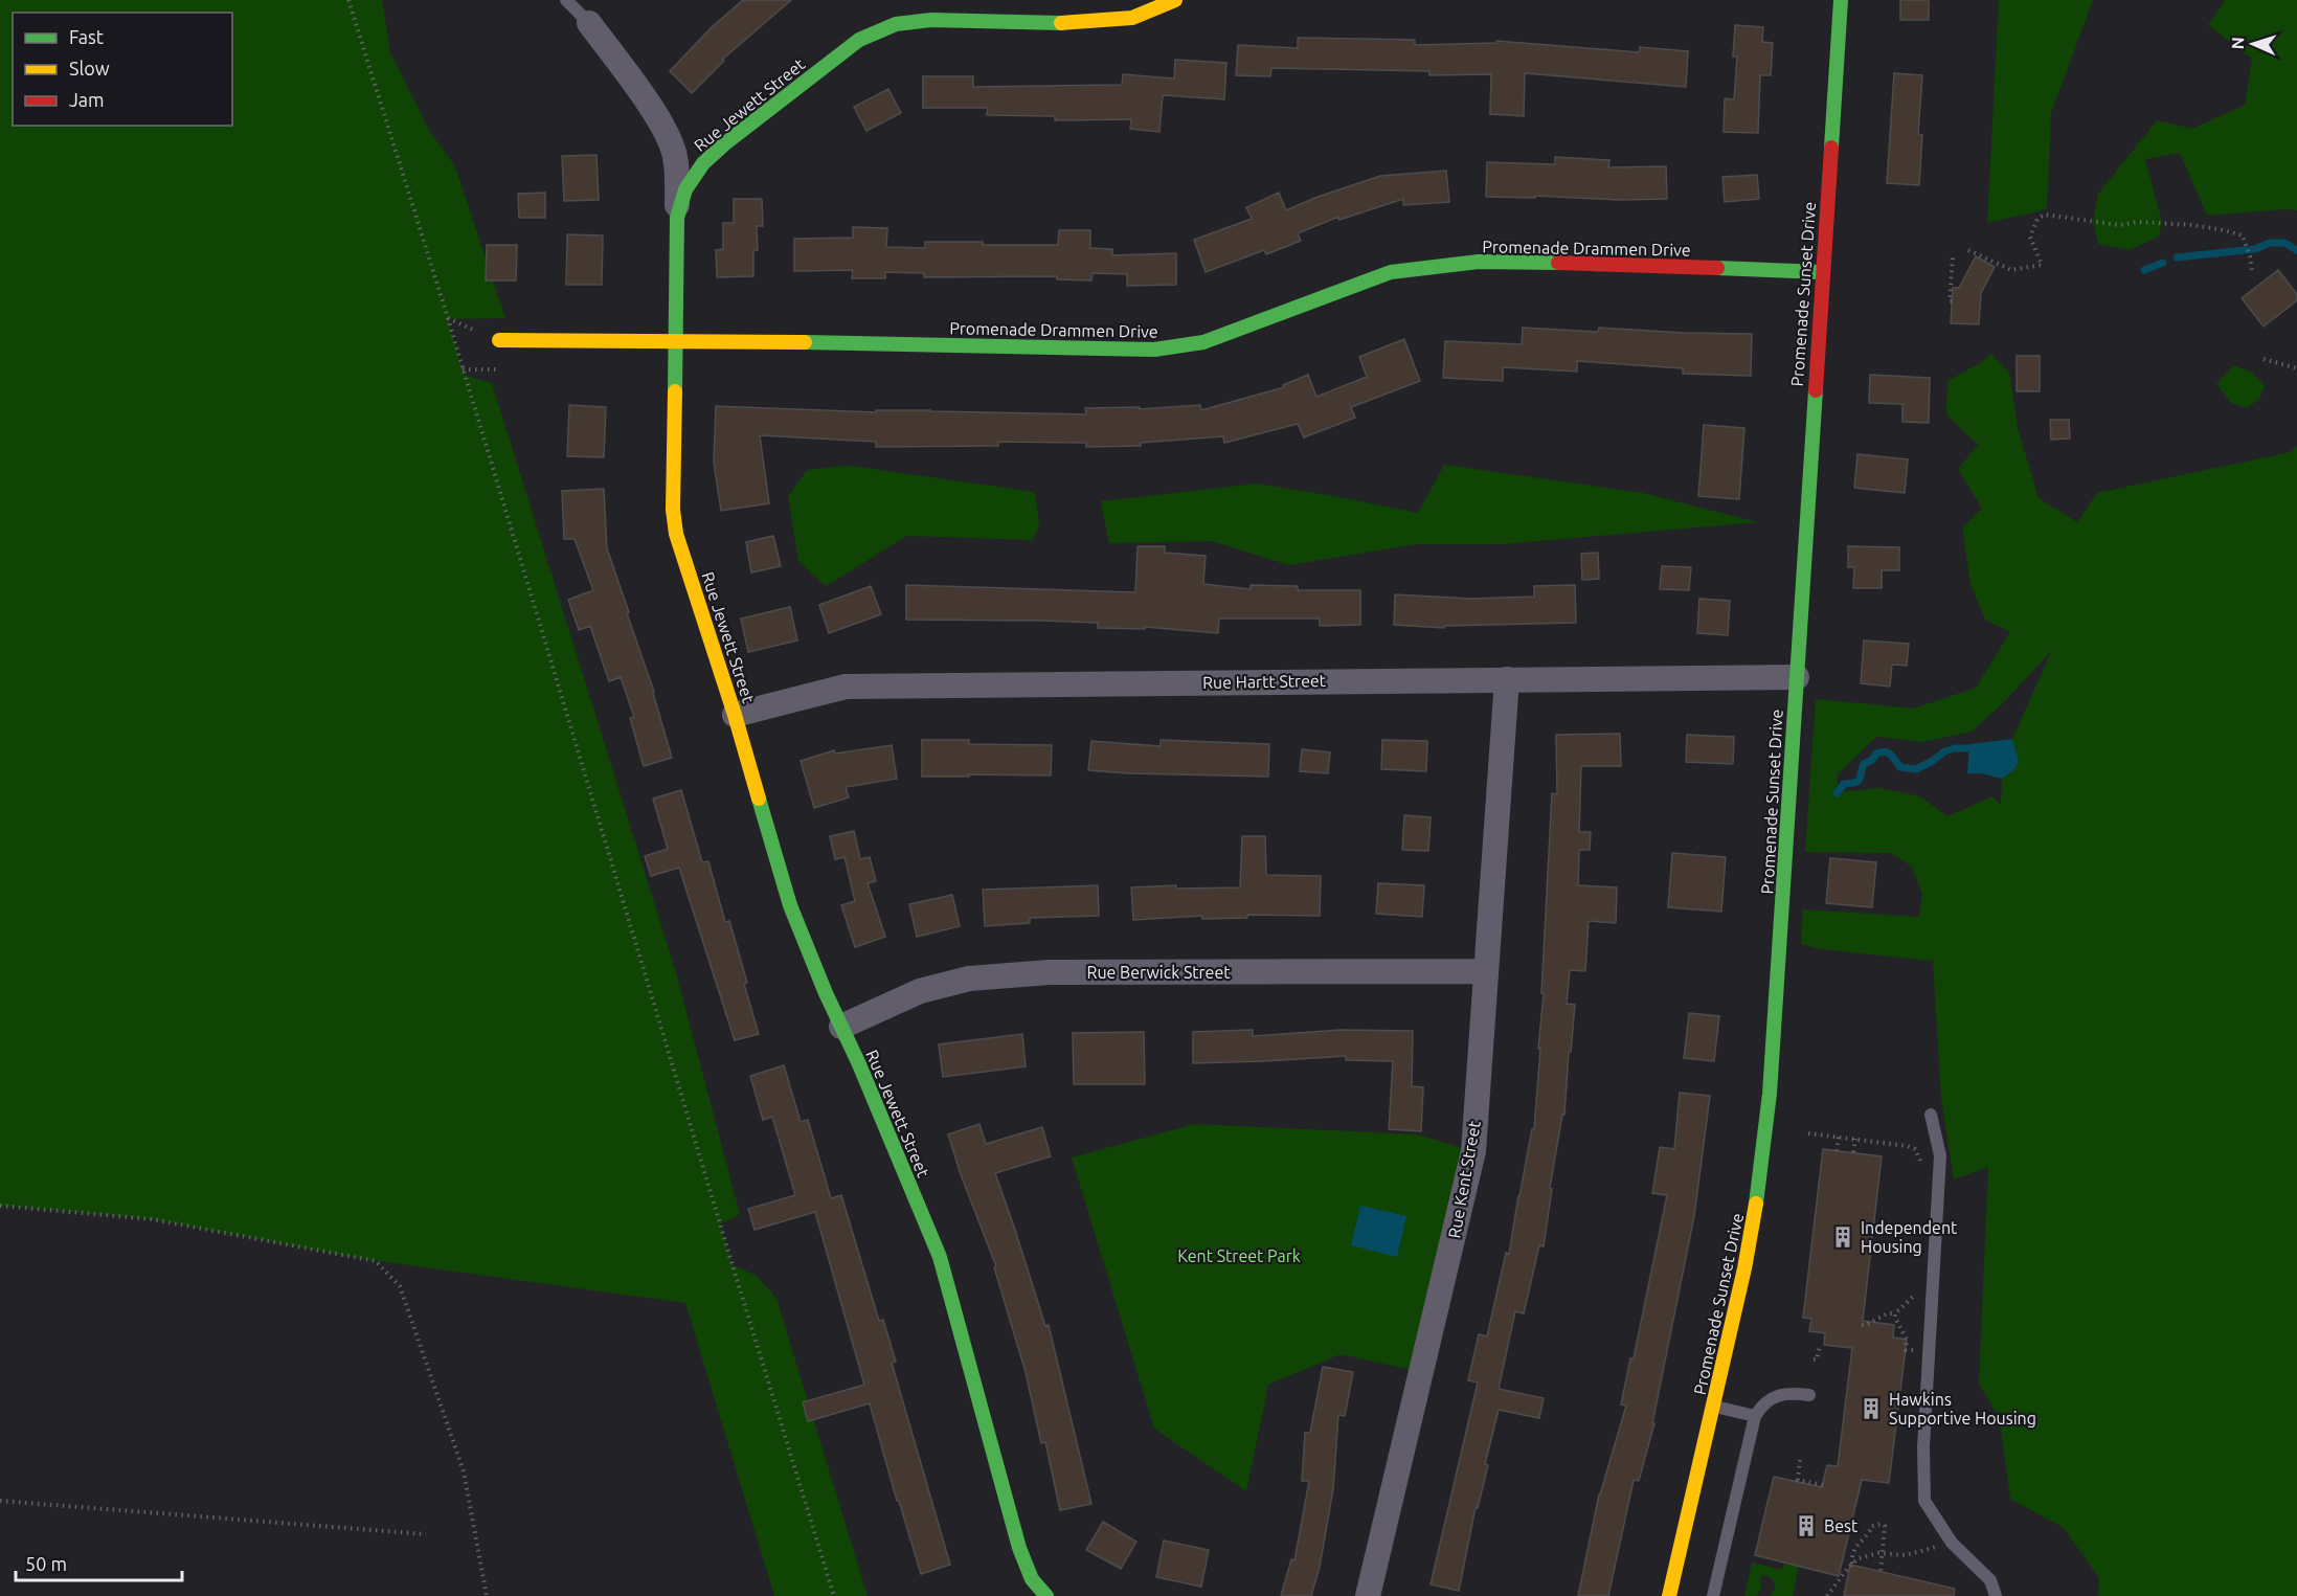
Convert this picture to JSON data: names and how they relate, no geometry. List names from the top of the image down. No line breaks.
{"streets":{"street":["Rue Jewett Street","Promenade Drammen Drive","Promenade Sunset Drive","Rue Hartt Street","Rue Berwick Street","Rue Kent Street"]},"crossings":[["Rue Jewett Street","Promenade Drammen Drive"],["Rue Jewett Street","Rue Hartt Street"],["Rue Jewett Street","Rue Berwick Street"],["Promenade Drammen Drive","Promenade Sunset Drive"],["Promenade Sunset Drive","Rue Hartt Street"],["Rue Hartt Street","Rue Kent Street"],["Rue Berwick Street","Rue Kent Street"]],"parks":["Kent Street Park"],"places":{"building":["Independent Housing","Hawkins Supportive Housing","Best"]},"legend":["Fast","Slow","Jam"],"scale_bar":"50 m","north":"left"}
